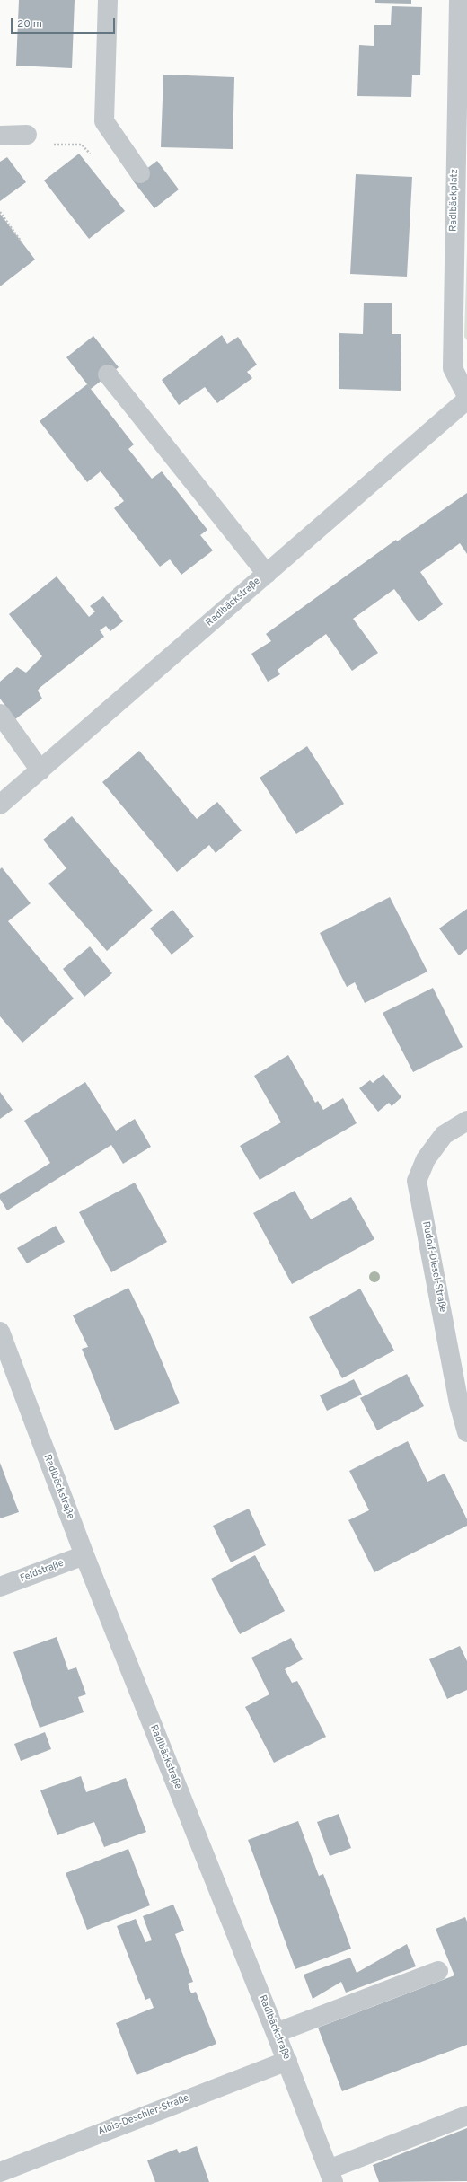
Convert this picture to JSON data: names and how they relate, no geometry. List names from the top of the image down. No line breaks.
{"streets":{"street":["Radlbäckplatz","Radlbäckstraße","Rudolf-Diesel-Straße","Feldstraße","Alois-Deschler-Straße"]},"crossings":[["Radlbäckstraße","Feldstraße"],["Radlbäckstraße","Alois-Deschler-Straße"]],"scale_bar":"20 m"}
